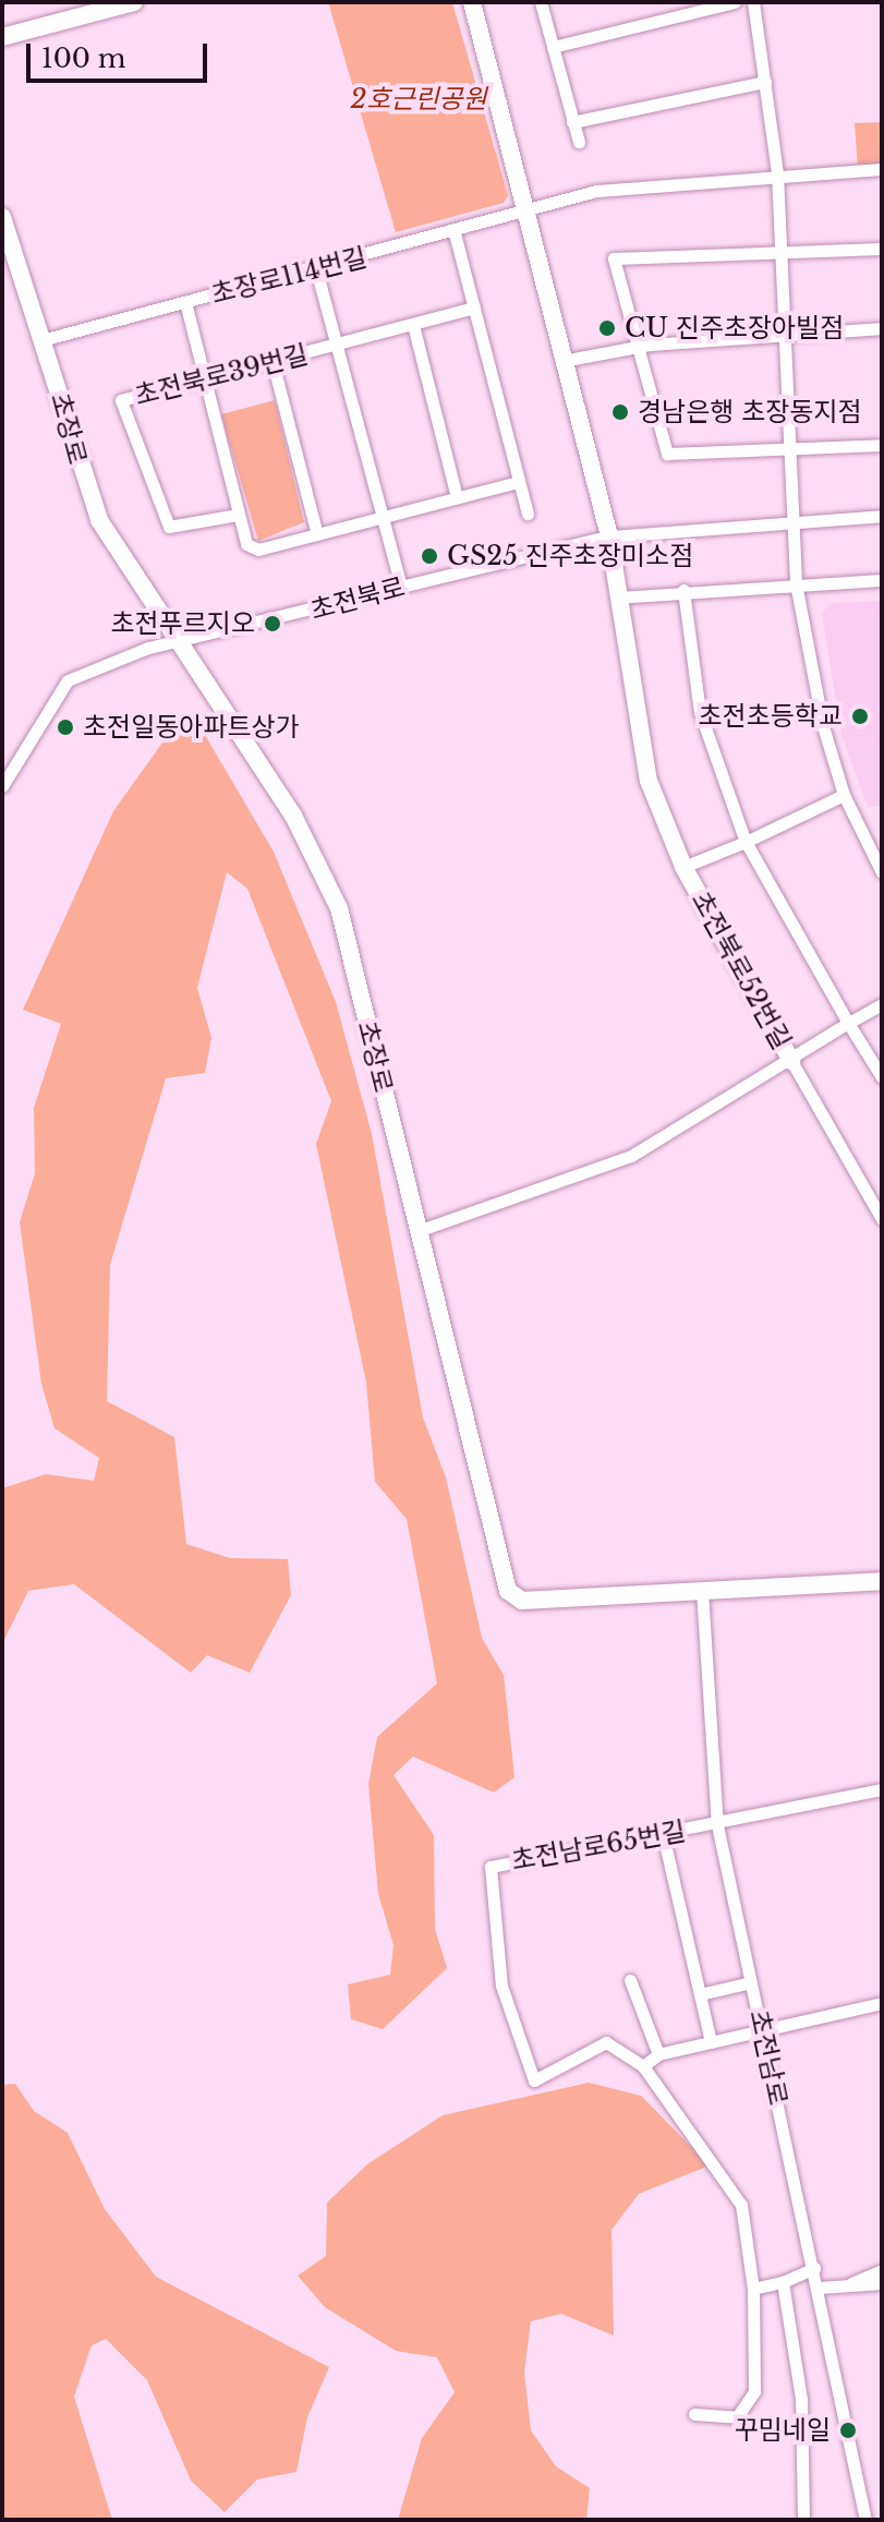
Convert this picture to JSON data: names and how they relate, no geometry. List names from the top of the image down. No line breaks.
{"streets":{"street":["초장로114번길","초전북로39번길","초장로","초전북로","초전북로52번길","초전남로65번길","초전남로"]},"crossings":[["초장로114번길","초전북로39번길"],["초장로114번길","초장로"],["초장로114번길","초전북로52번길"],["초전북로39번길","초전북로"],["초장로","초전북로"],["초장로","초전남로"],["초전북로","초전북로52번길"],["초전남로65번길","초전남로"]],"parks":["2호근린공원"],"places":["CU 진주초장아빌점","경남은행 초장동지점","GS25 진주초장미소점","초전푸르지오","초전초등학교","초전일동아파트상가","꾸밈네일"],"scale_bar":"100 m"}
